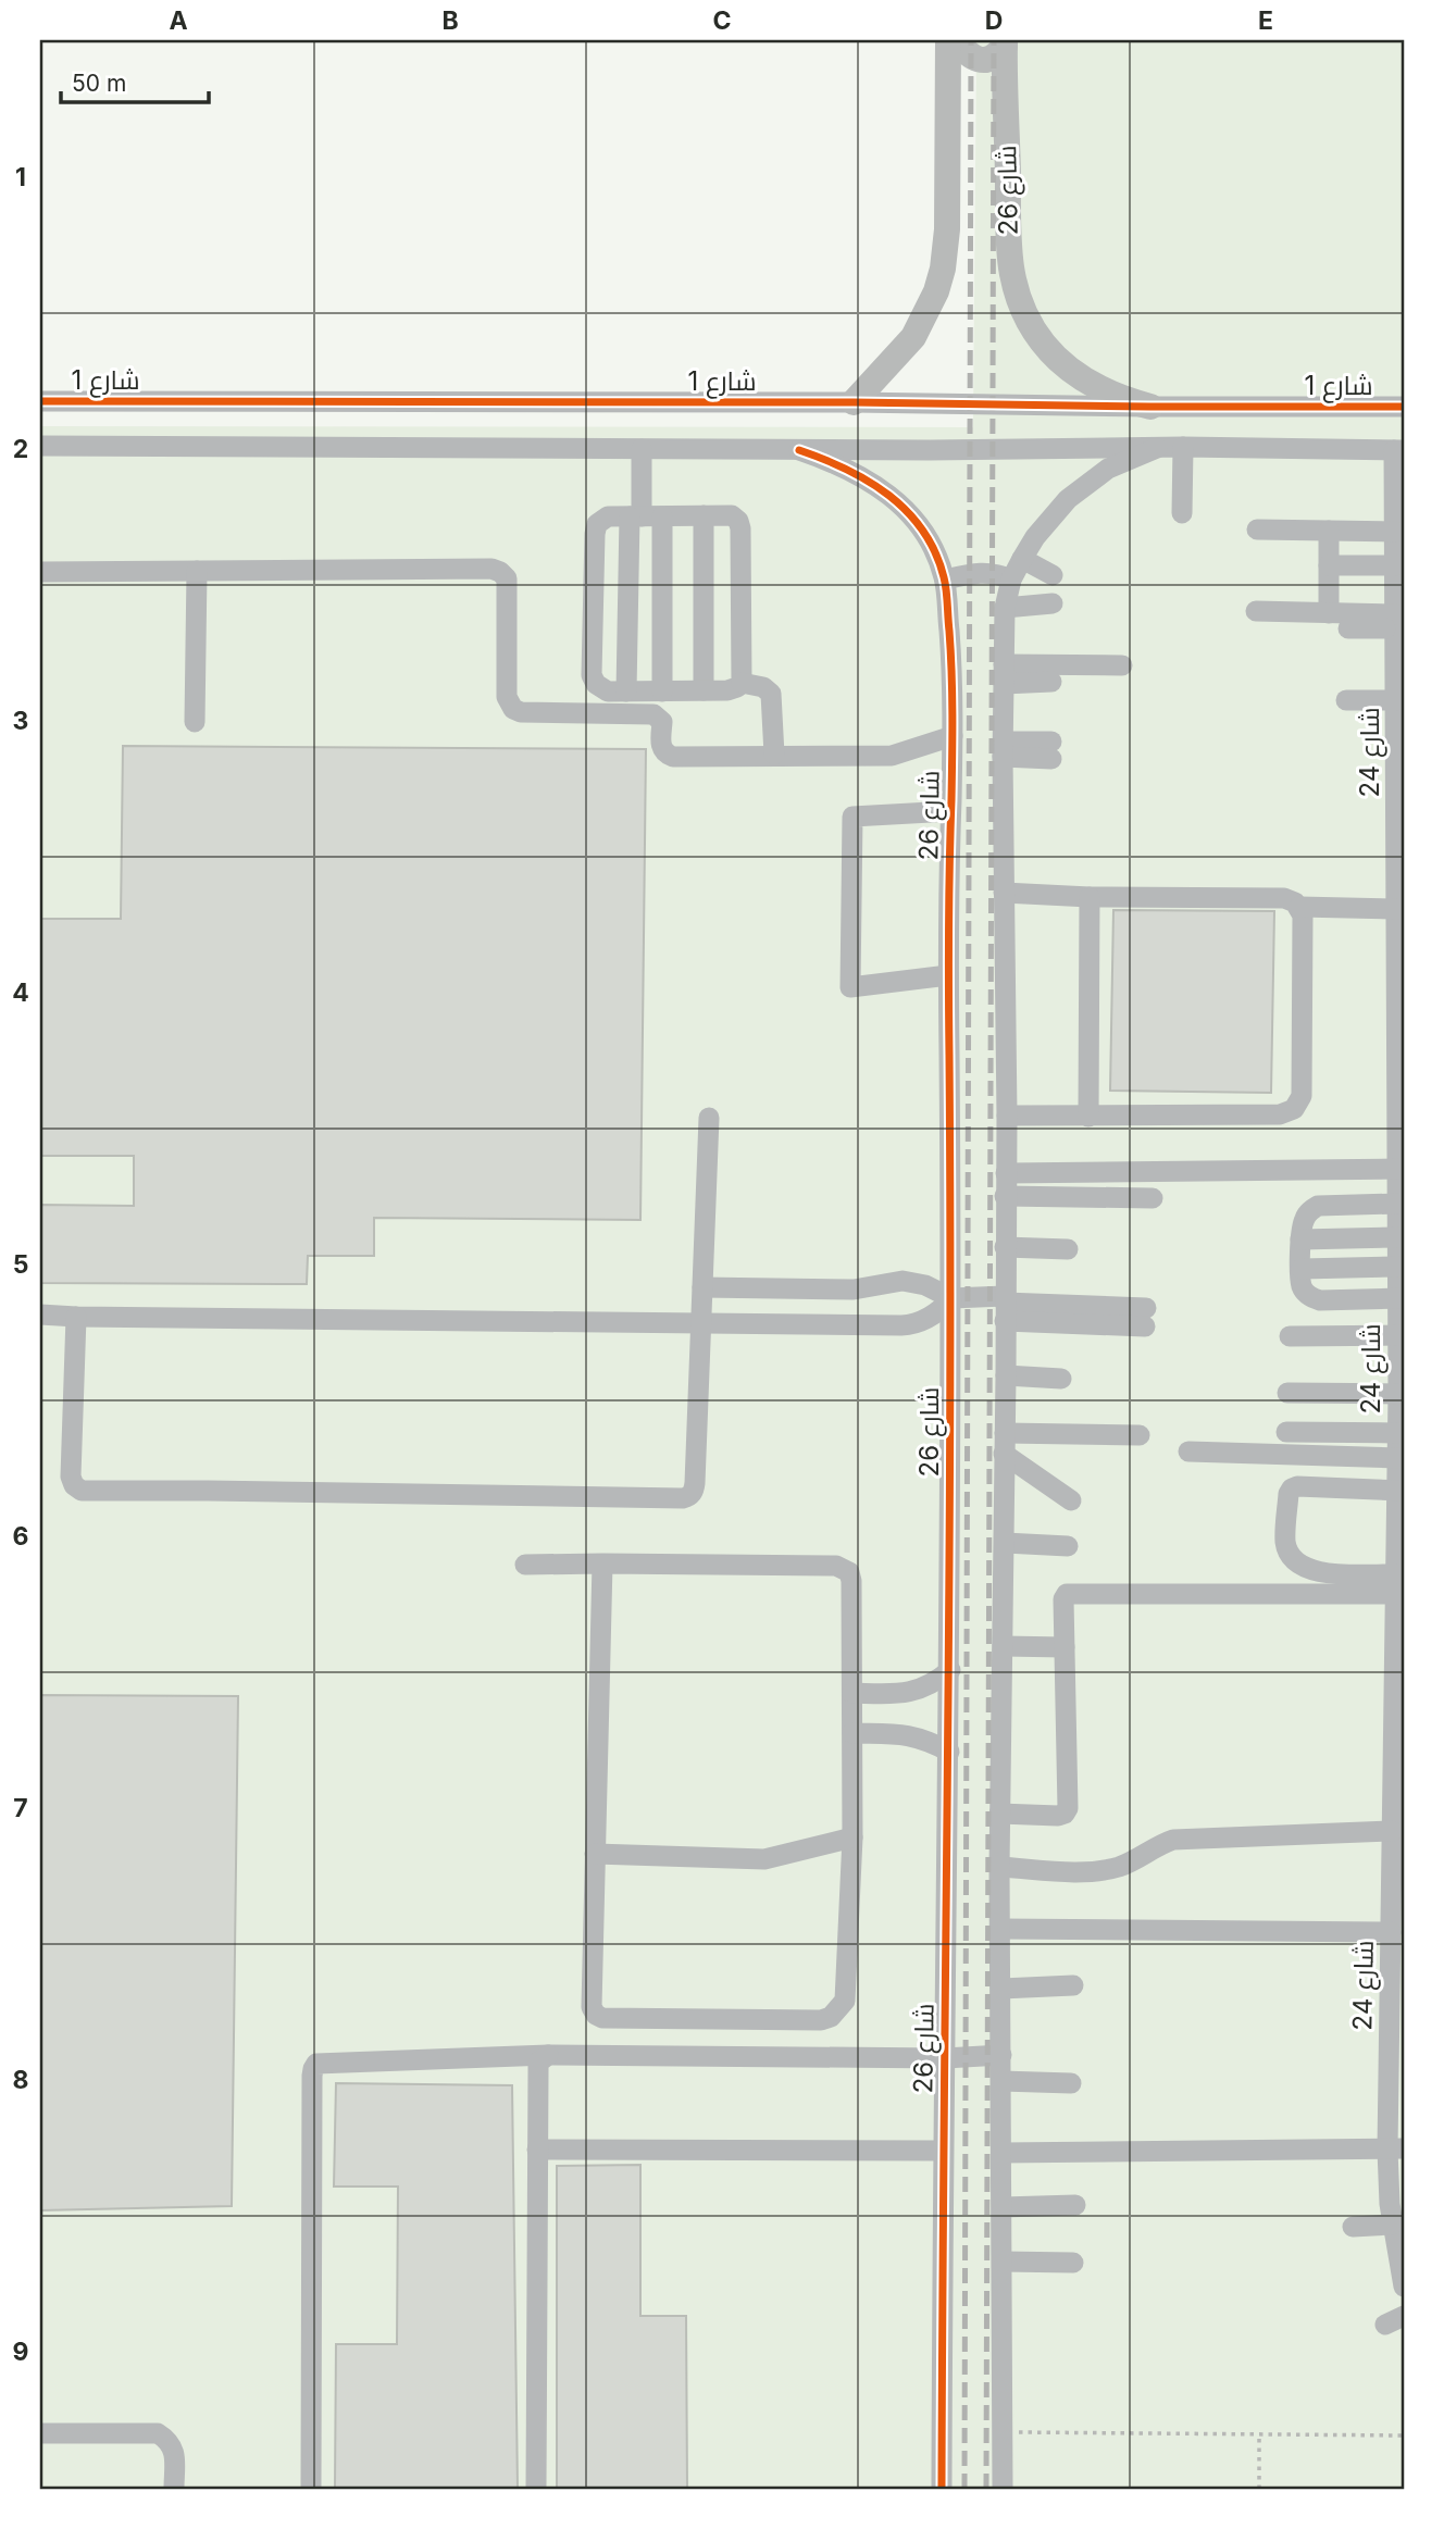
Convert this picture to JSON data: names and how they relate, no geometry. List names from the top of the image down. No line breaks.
{"streets":{"main road":["شارع 26"],"street":["شارع 1","شارع 24"]},"crossings":[["شارع 26","شارع 1"]],"scale_bar":"50 m","grid":{"columns":["A","B","C","D","E"],"rows":["1","2","3","4","5","6","7","8","9"]}}
